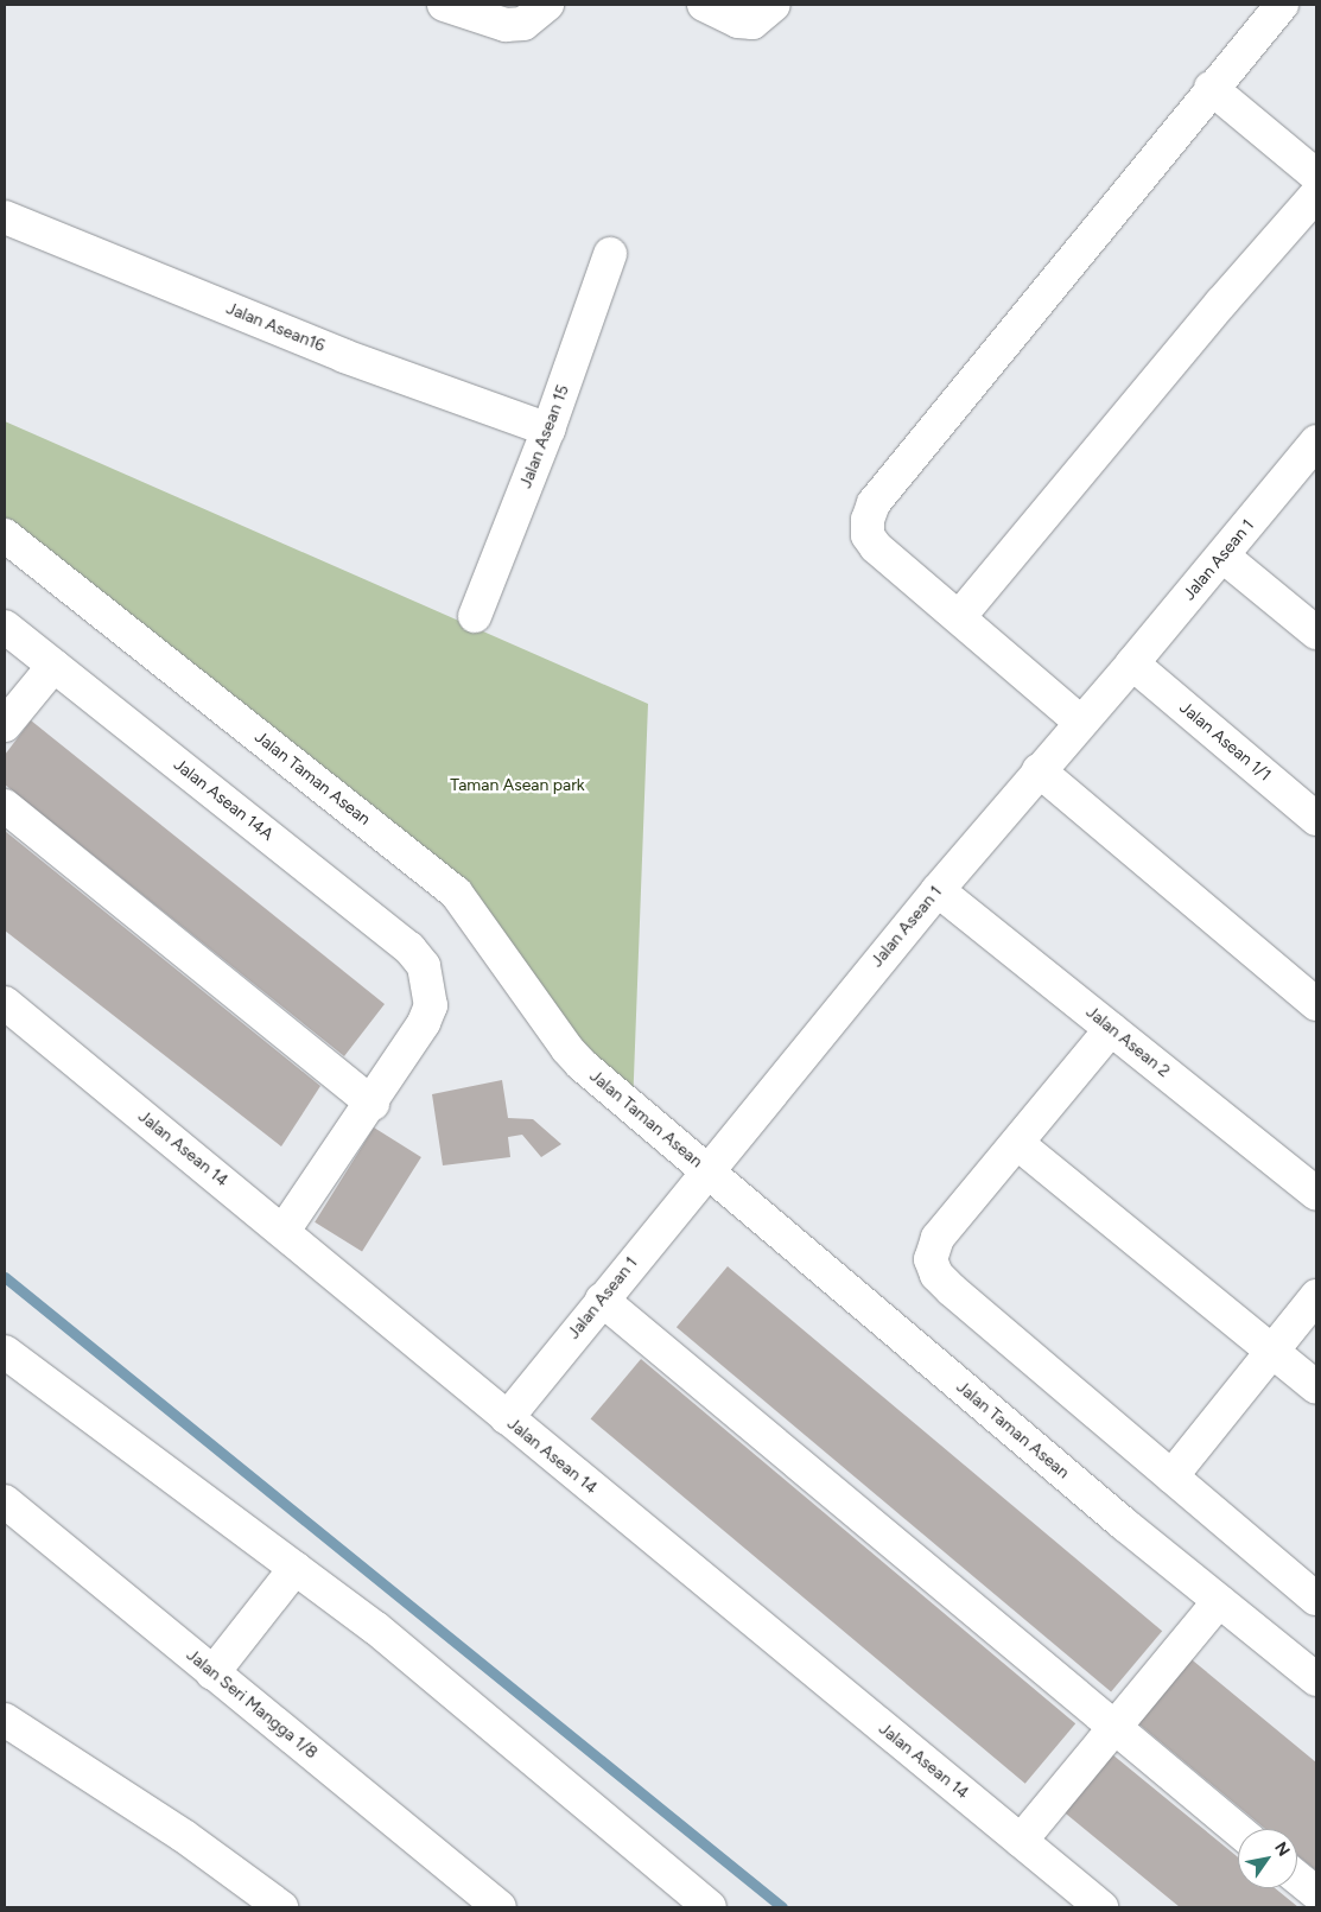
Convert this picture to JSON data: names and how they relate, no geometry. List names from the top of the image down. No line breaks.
{"streets":{"street":["Jalan Asean16","Jalan Asean 15","Jalan Asean 1","Jalan Asean 1/1","Jalan Taman Asean","Jalan Asean 14A","Jalan Asean 2","Jalan Asean 14","Jalan Seri Mangga 1/8"]},"crossings":[["Jalan Asean16","Jalan Asean 15"],["Jalan Asean 1","Jalan Asean 1/1"],["Jalan Asean 1","Jalan Taman Asean"],["Jalan Asean 1","Jalan Asean 2"],["Jalan Asean 1","Jalan Asean 14"]],"parks":["Taman Asean park"],"north":"top right"}
